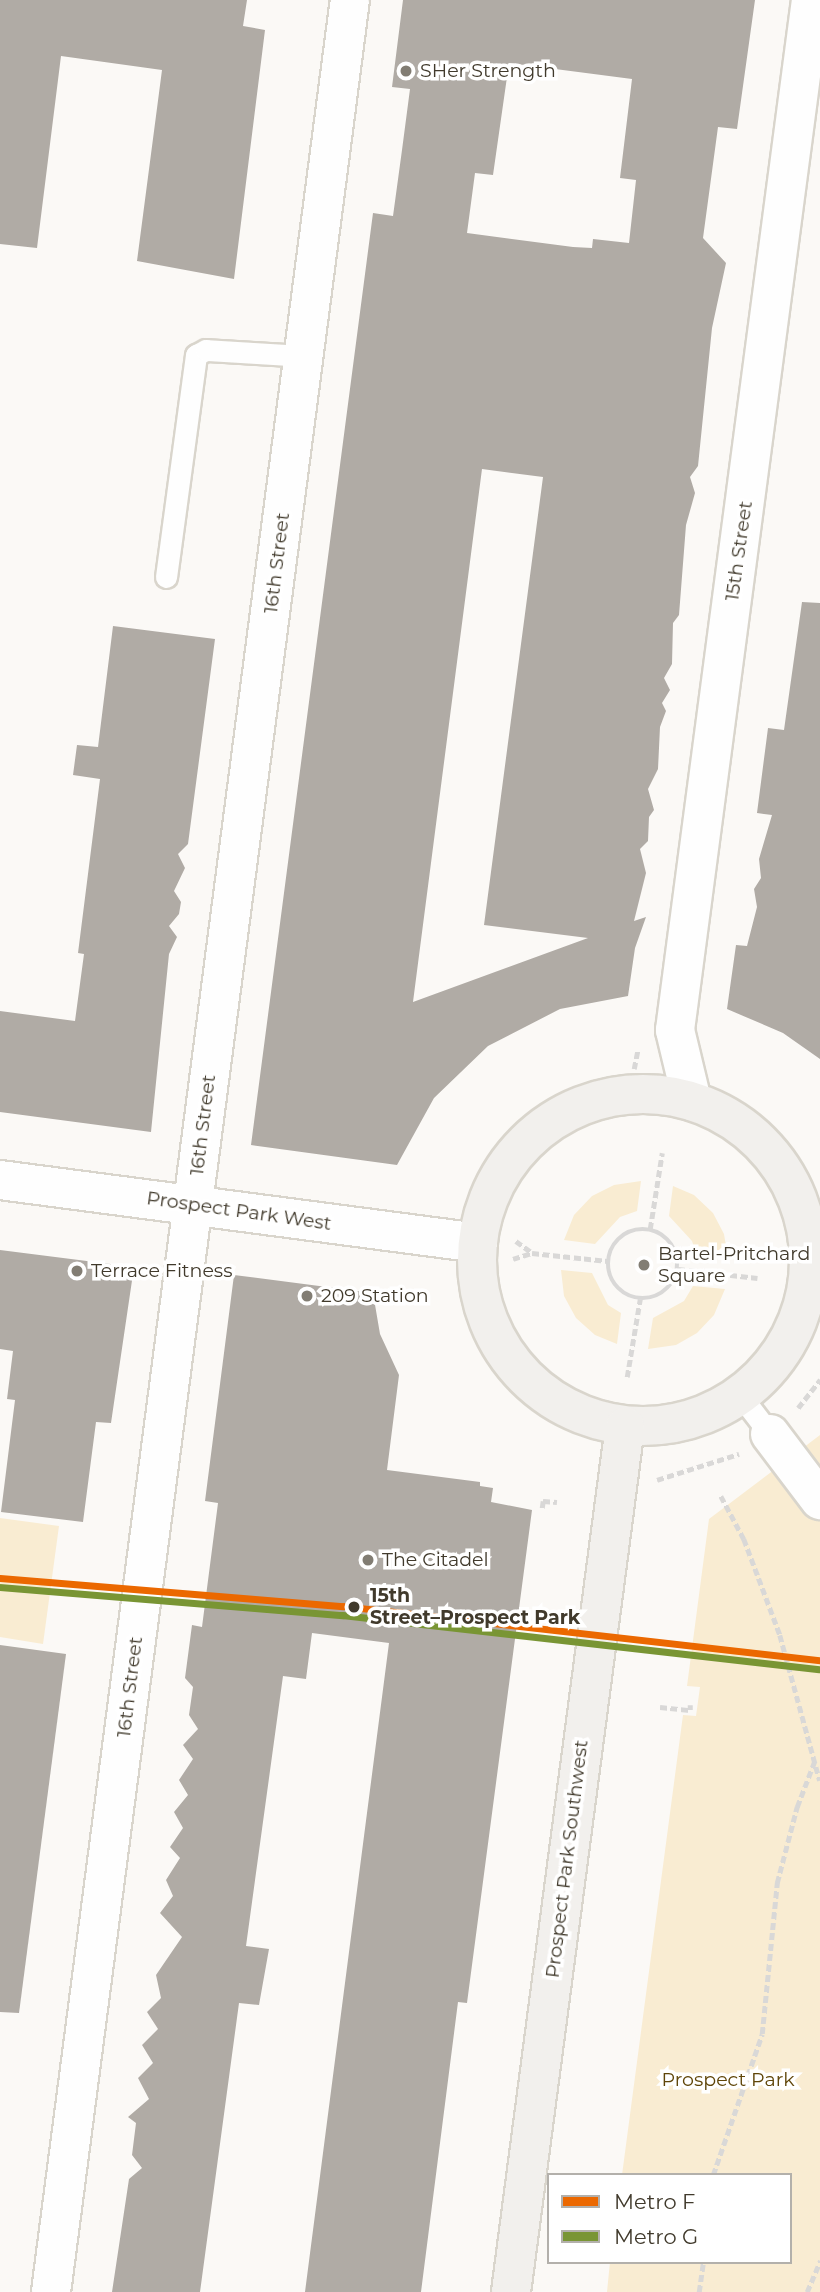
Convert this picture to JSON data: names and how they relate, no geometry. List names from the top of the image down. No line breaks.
{"streets":{"street":["15th Street","16th Street","Prospect Park West","Prospect Park Southwest"]},"crossings":[["16th Street","Prospect Park West"]],"parks":["Prospect Park"],"places":["SHer Strength","Bartel-Pritchard Square","Terrace Fitness","209 Station","The Citadel","15th Street–Prospect Park"],"lines":["metro line F","metro line G"],"legend":["Metro F","Metro G"]}
